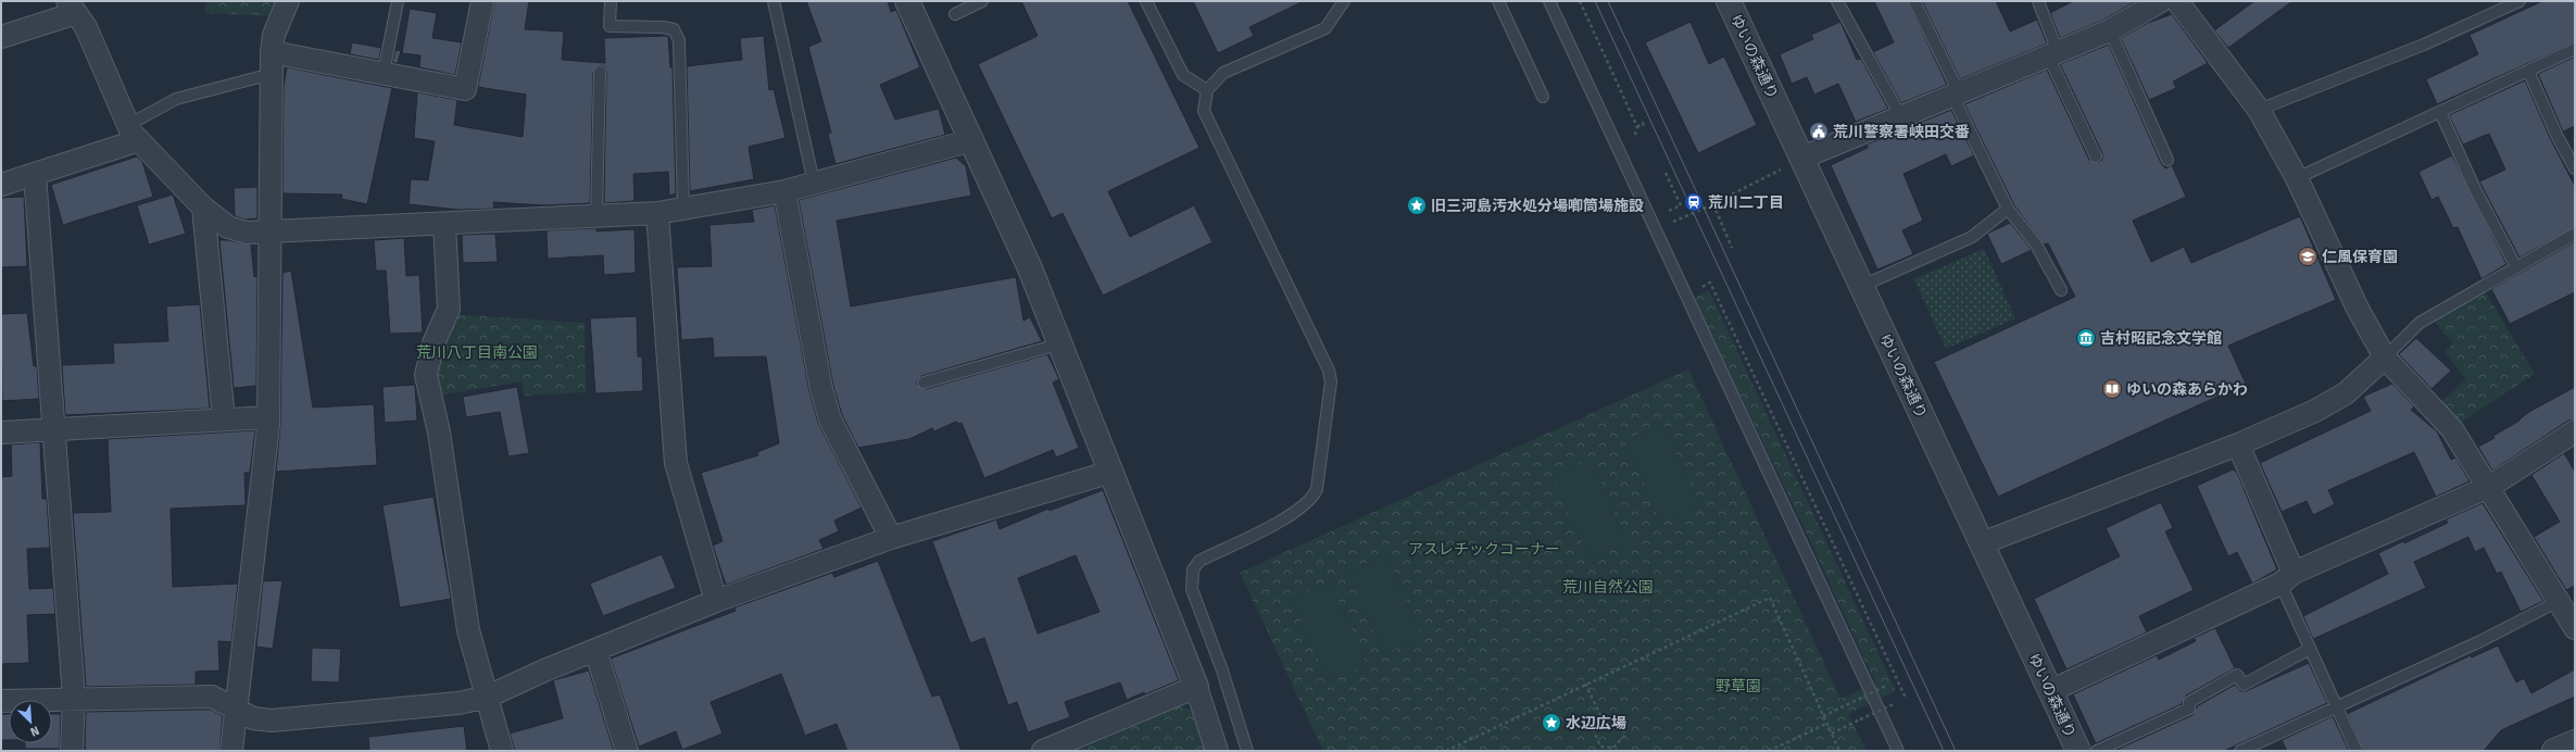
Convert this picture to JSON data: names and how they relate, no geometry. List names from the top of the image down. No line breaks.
{"streets":{"street":["ゆいの森通り"]},"parks":["荒川八丁目南公園","アスレチックコーナー","荒川自然公園","野草園"],"places":{"public building":["荒川警察署峡田交番"],"station":["荒川二丁目"],"place":["旧三河島汚水処分場喞筒場施設","水辺広場"],"school or university":["仁風保育園"],"museum":["吉村昭記念文学館"],"library":["ゆいの森あらかわ"]},"north":"bottom right"}
